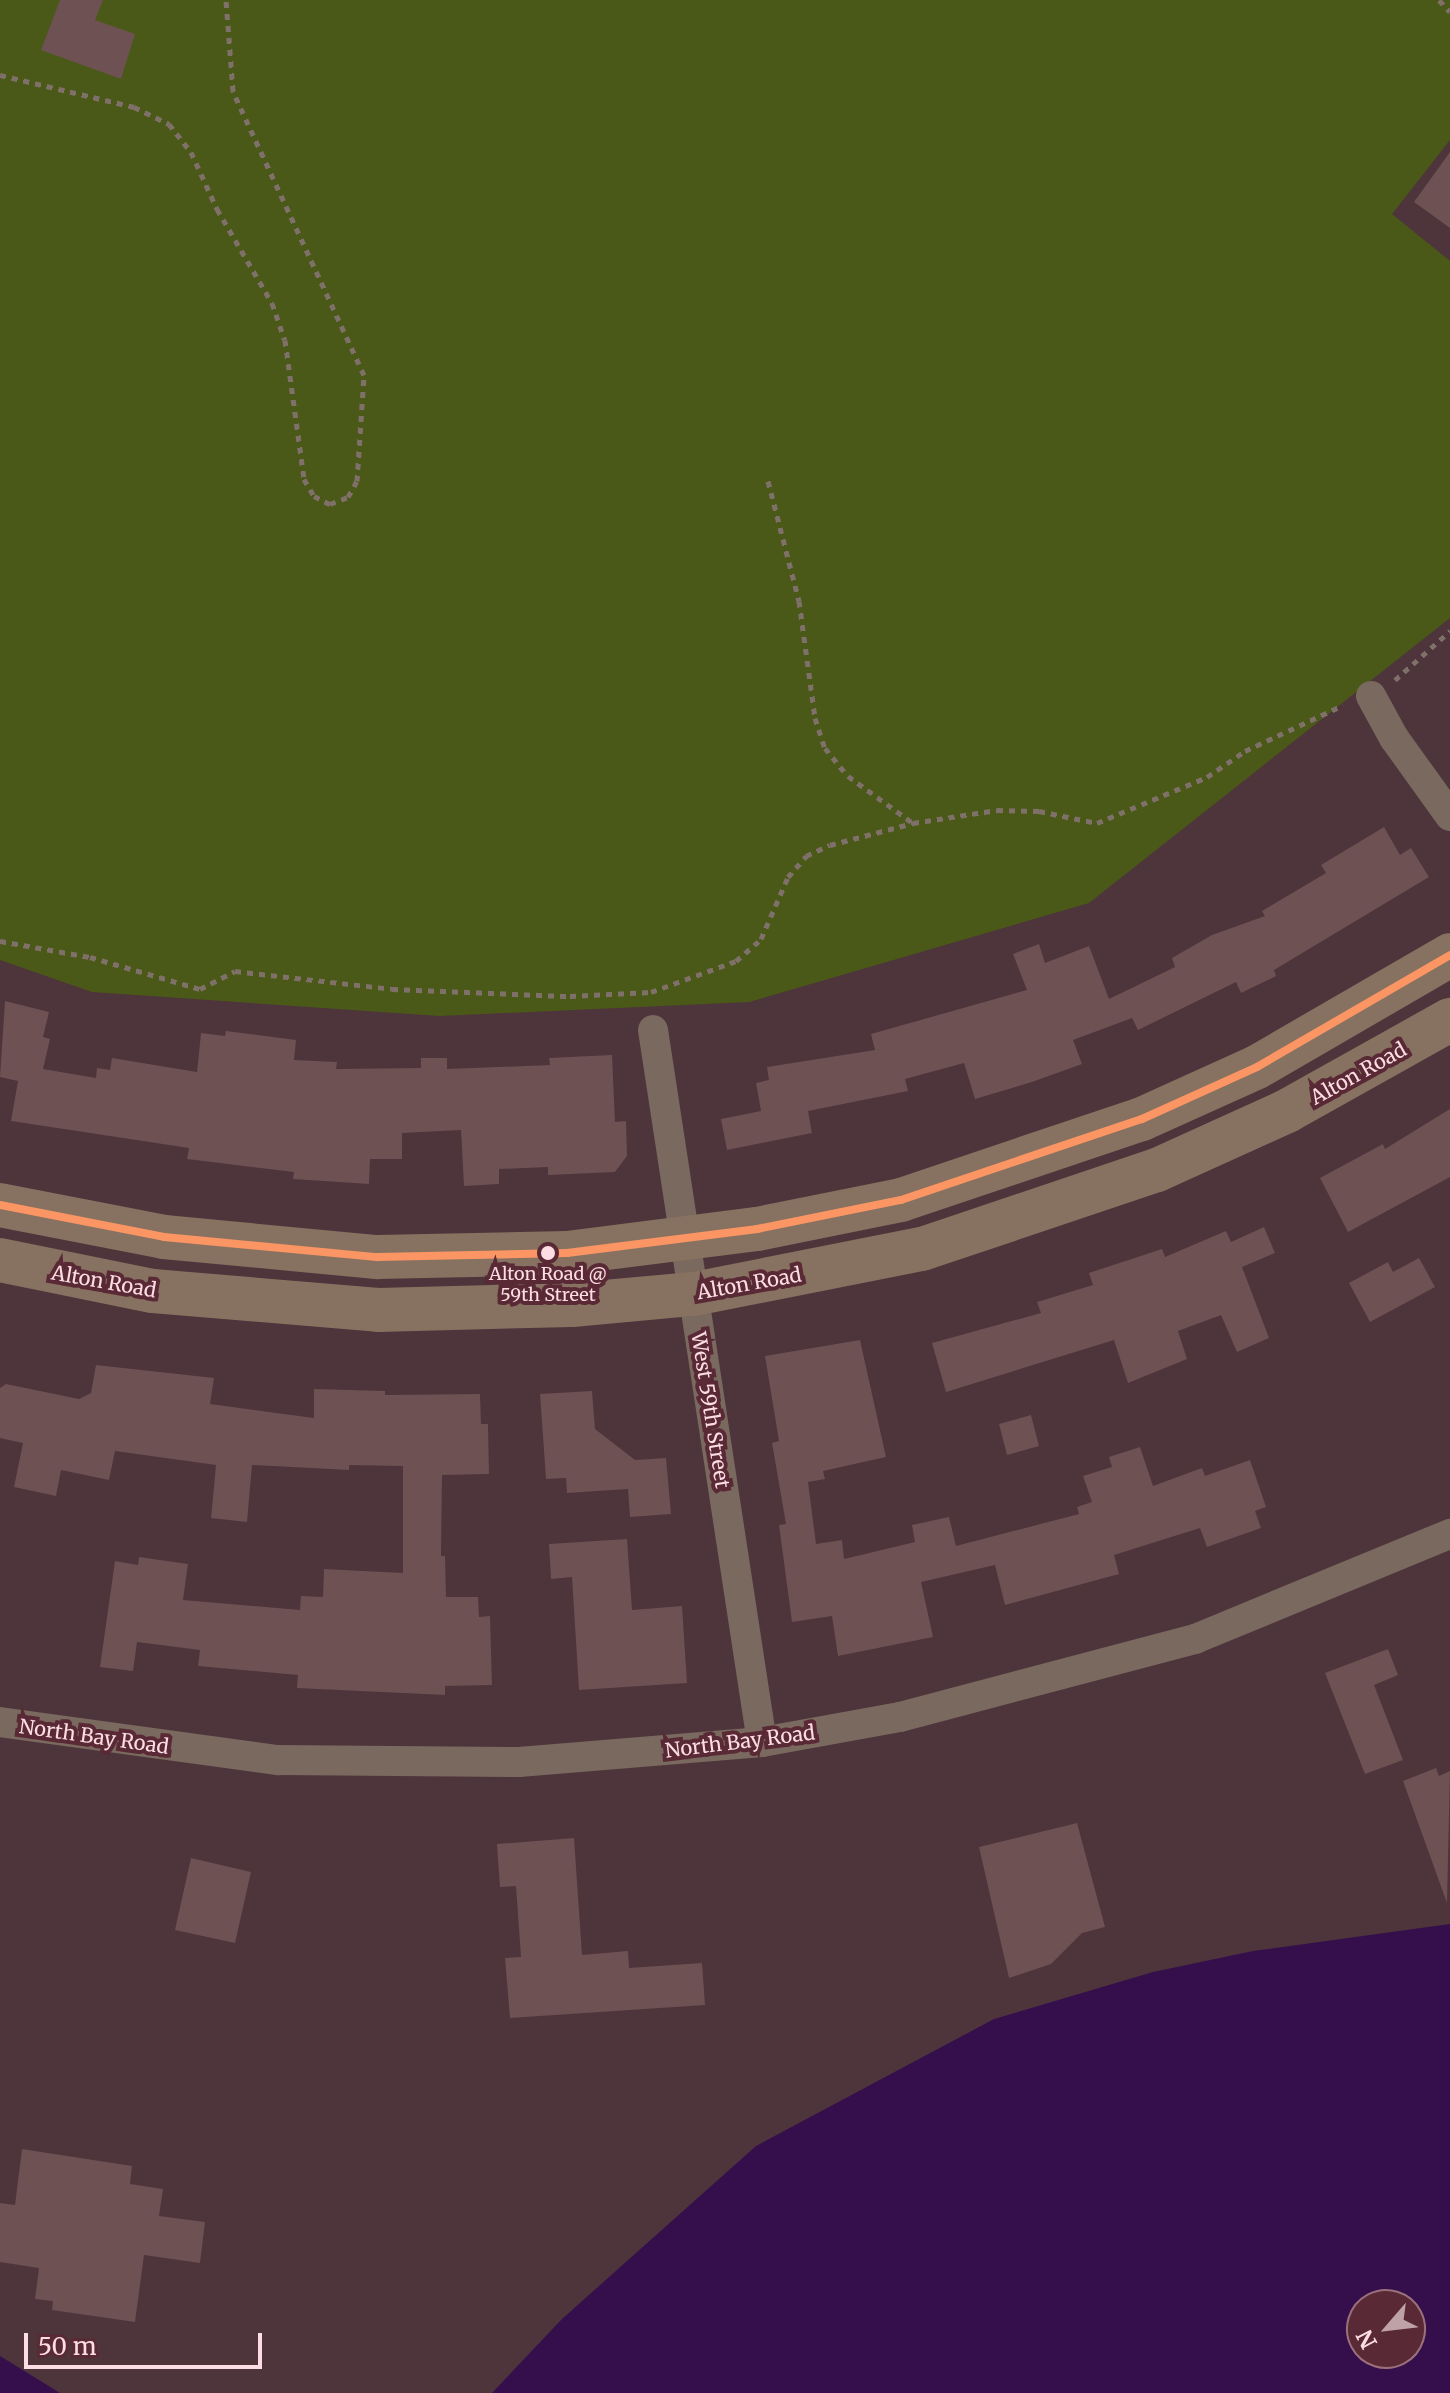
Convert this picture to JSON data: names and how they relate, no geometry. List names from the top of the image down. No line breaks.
{"streets":{"main road":["Alton Road"],"street":["West 59th Street","North Bay Road"]},"crossings":[["Alton Road","West 59th Street"],["West 59th Street","North Bay Road"]],"places":["Alton Road @ 59th Street"],"scale_bar":"50 m","north":"bottom left"}
